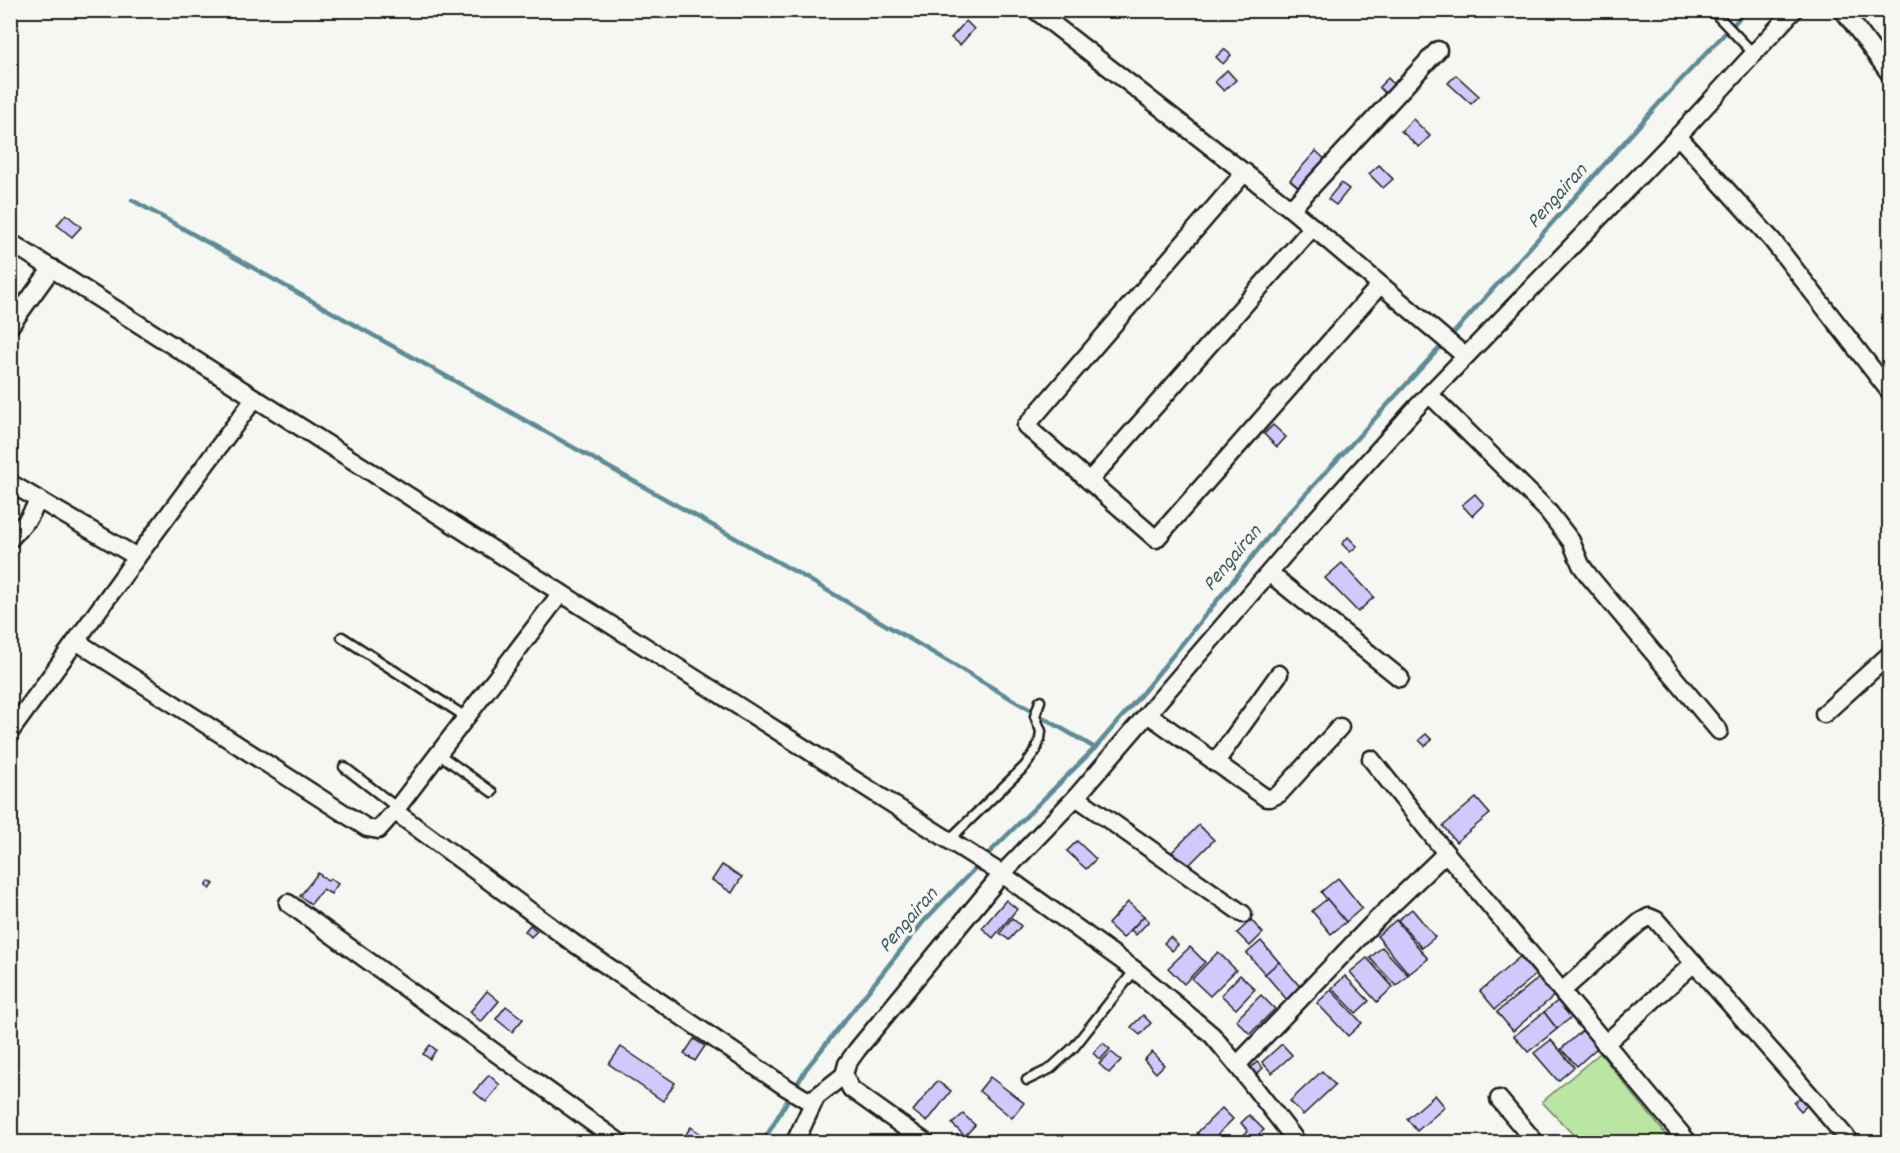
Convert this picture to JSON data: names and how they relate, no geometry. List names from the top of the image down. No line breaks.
{"water":["Pengairan"]}
